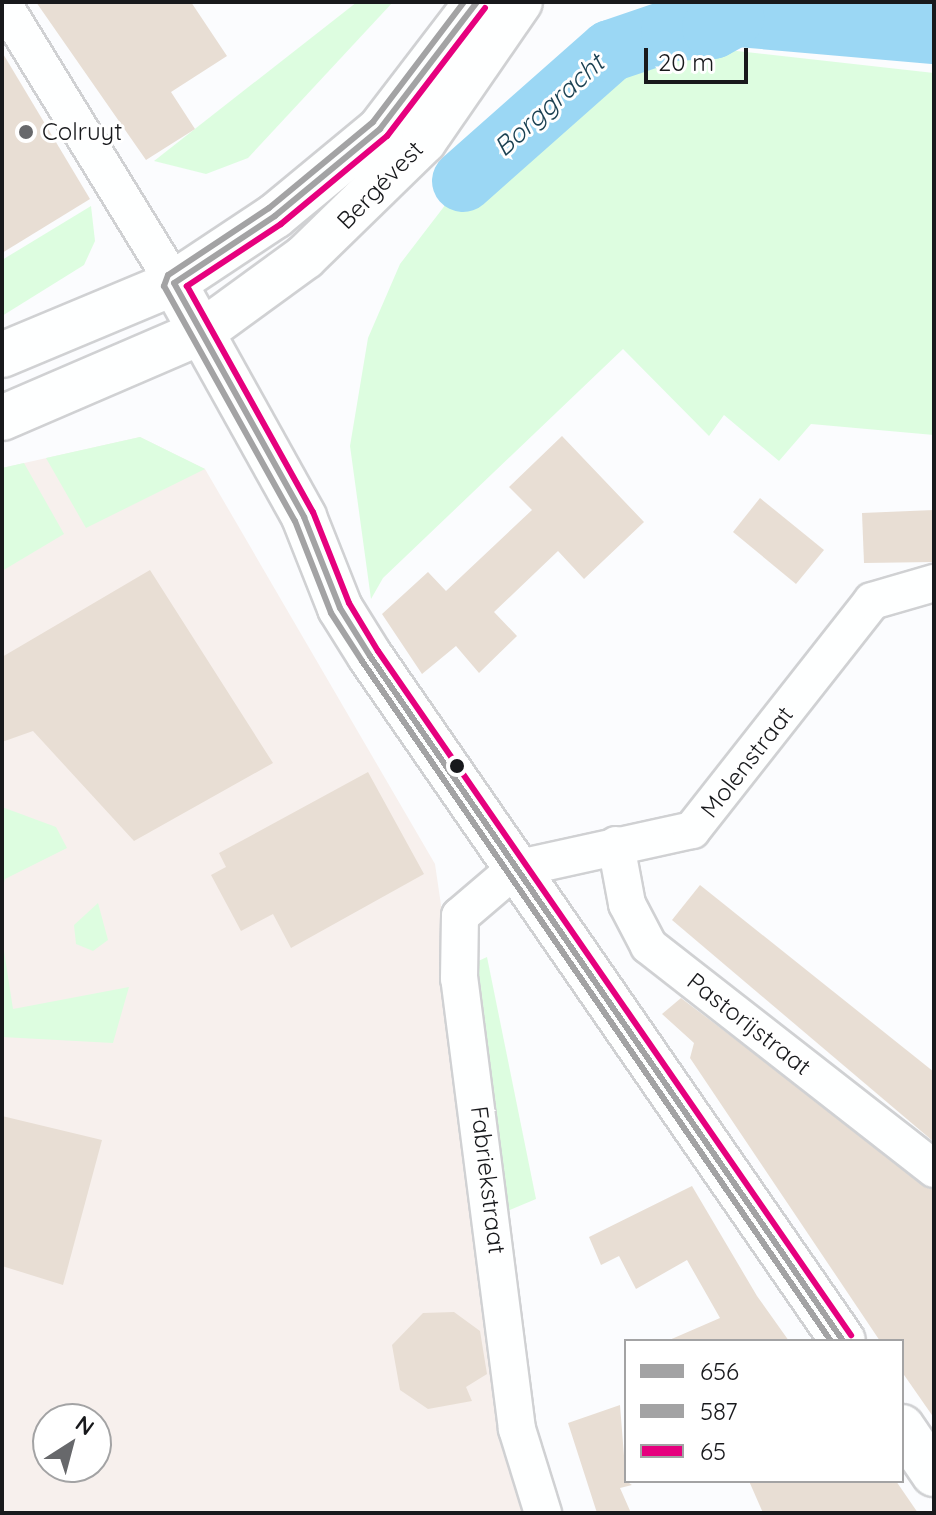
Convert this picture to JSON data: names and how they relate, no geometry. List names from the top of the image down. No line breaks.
{"streets":{"main road":["Bergévest"],"street":["Molenstraat","Pastorijstraat","Fabriekstraat"]},"crossings":[["Molenstraat","Pastorijstraat"],["Molenstraat","Fabriekstraat"]],"water":["Borggracht"],"places":["Colruyt"],"lines":["transit line 656","transit line 587","transit line 65"],"legend":["656","587","65"],"scale_bar":"20 m","north":"top right"}
